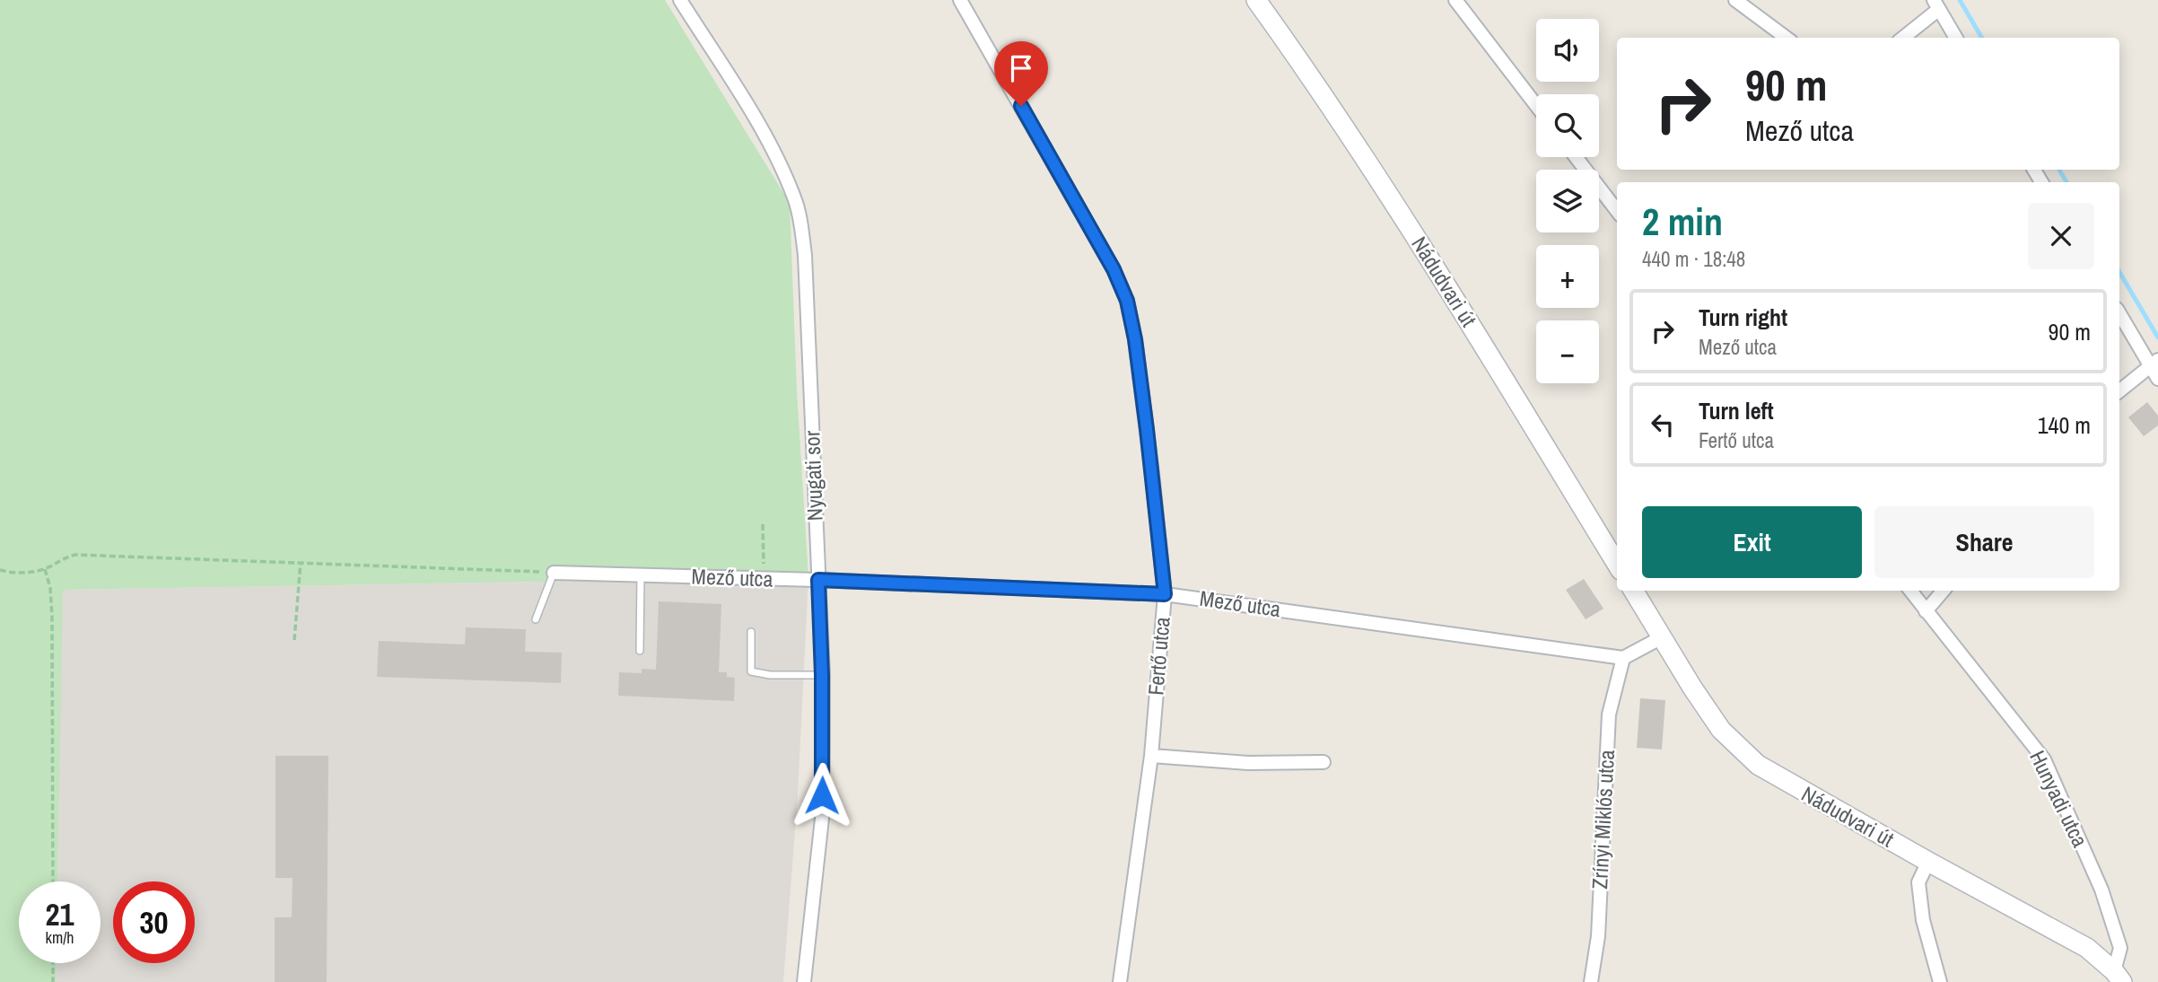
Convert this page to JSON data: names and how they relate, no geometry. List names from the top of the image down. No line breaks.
{"streets":{"main road":["Nádudvari út"],"street":["Nyugati sor","Mező utca","Fertő utca","Hunyadi utca","Zrínyi Miklós utca"]},"crossings":[["Nádudvari út","Hunyadi utca"],["Nyugati sor","Mező utca"],["Mező utca","Fertő utca"],["Mező utca","Zrínyi Miklós utca"]],"page":{"map_buttons":["+","−"],"turn":["90 m","Mező utca"],"heading":["2 min","440 m · 18:48"],"list":[{"name":"Turn right","note":"Mező utca","value":"90 m"},{"name":"Turn left","note":"Fertő utca","value":"140 m"}],"buttons":["Exit","Share"],"speed":"21 km/h","limit":"30"}}
